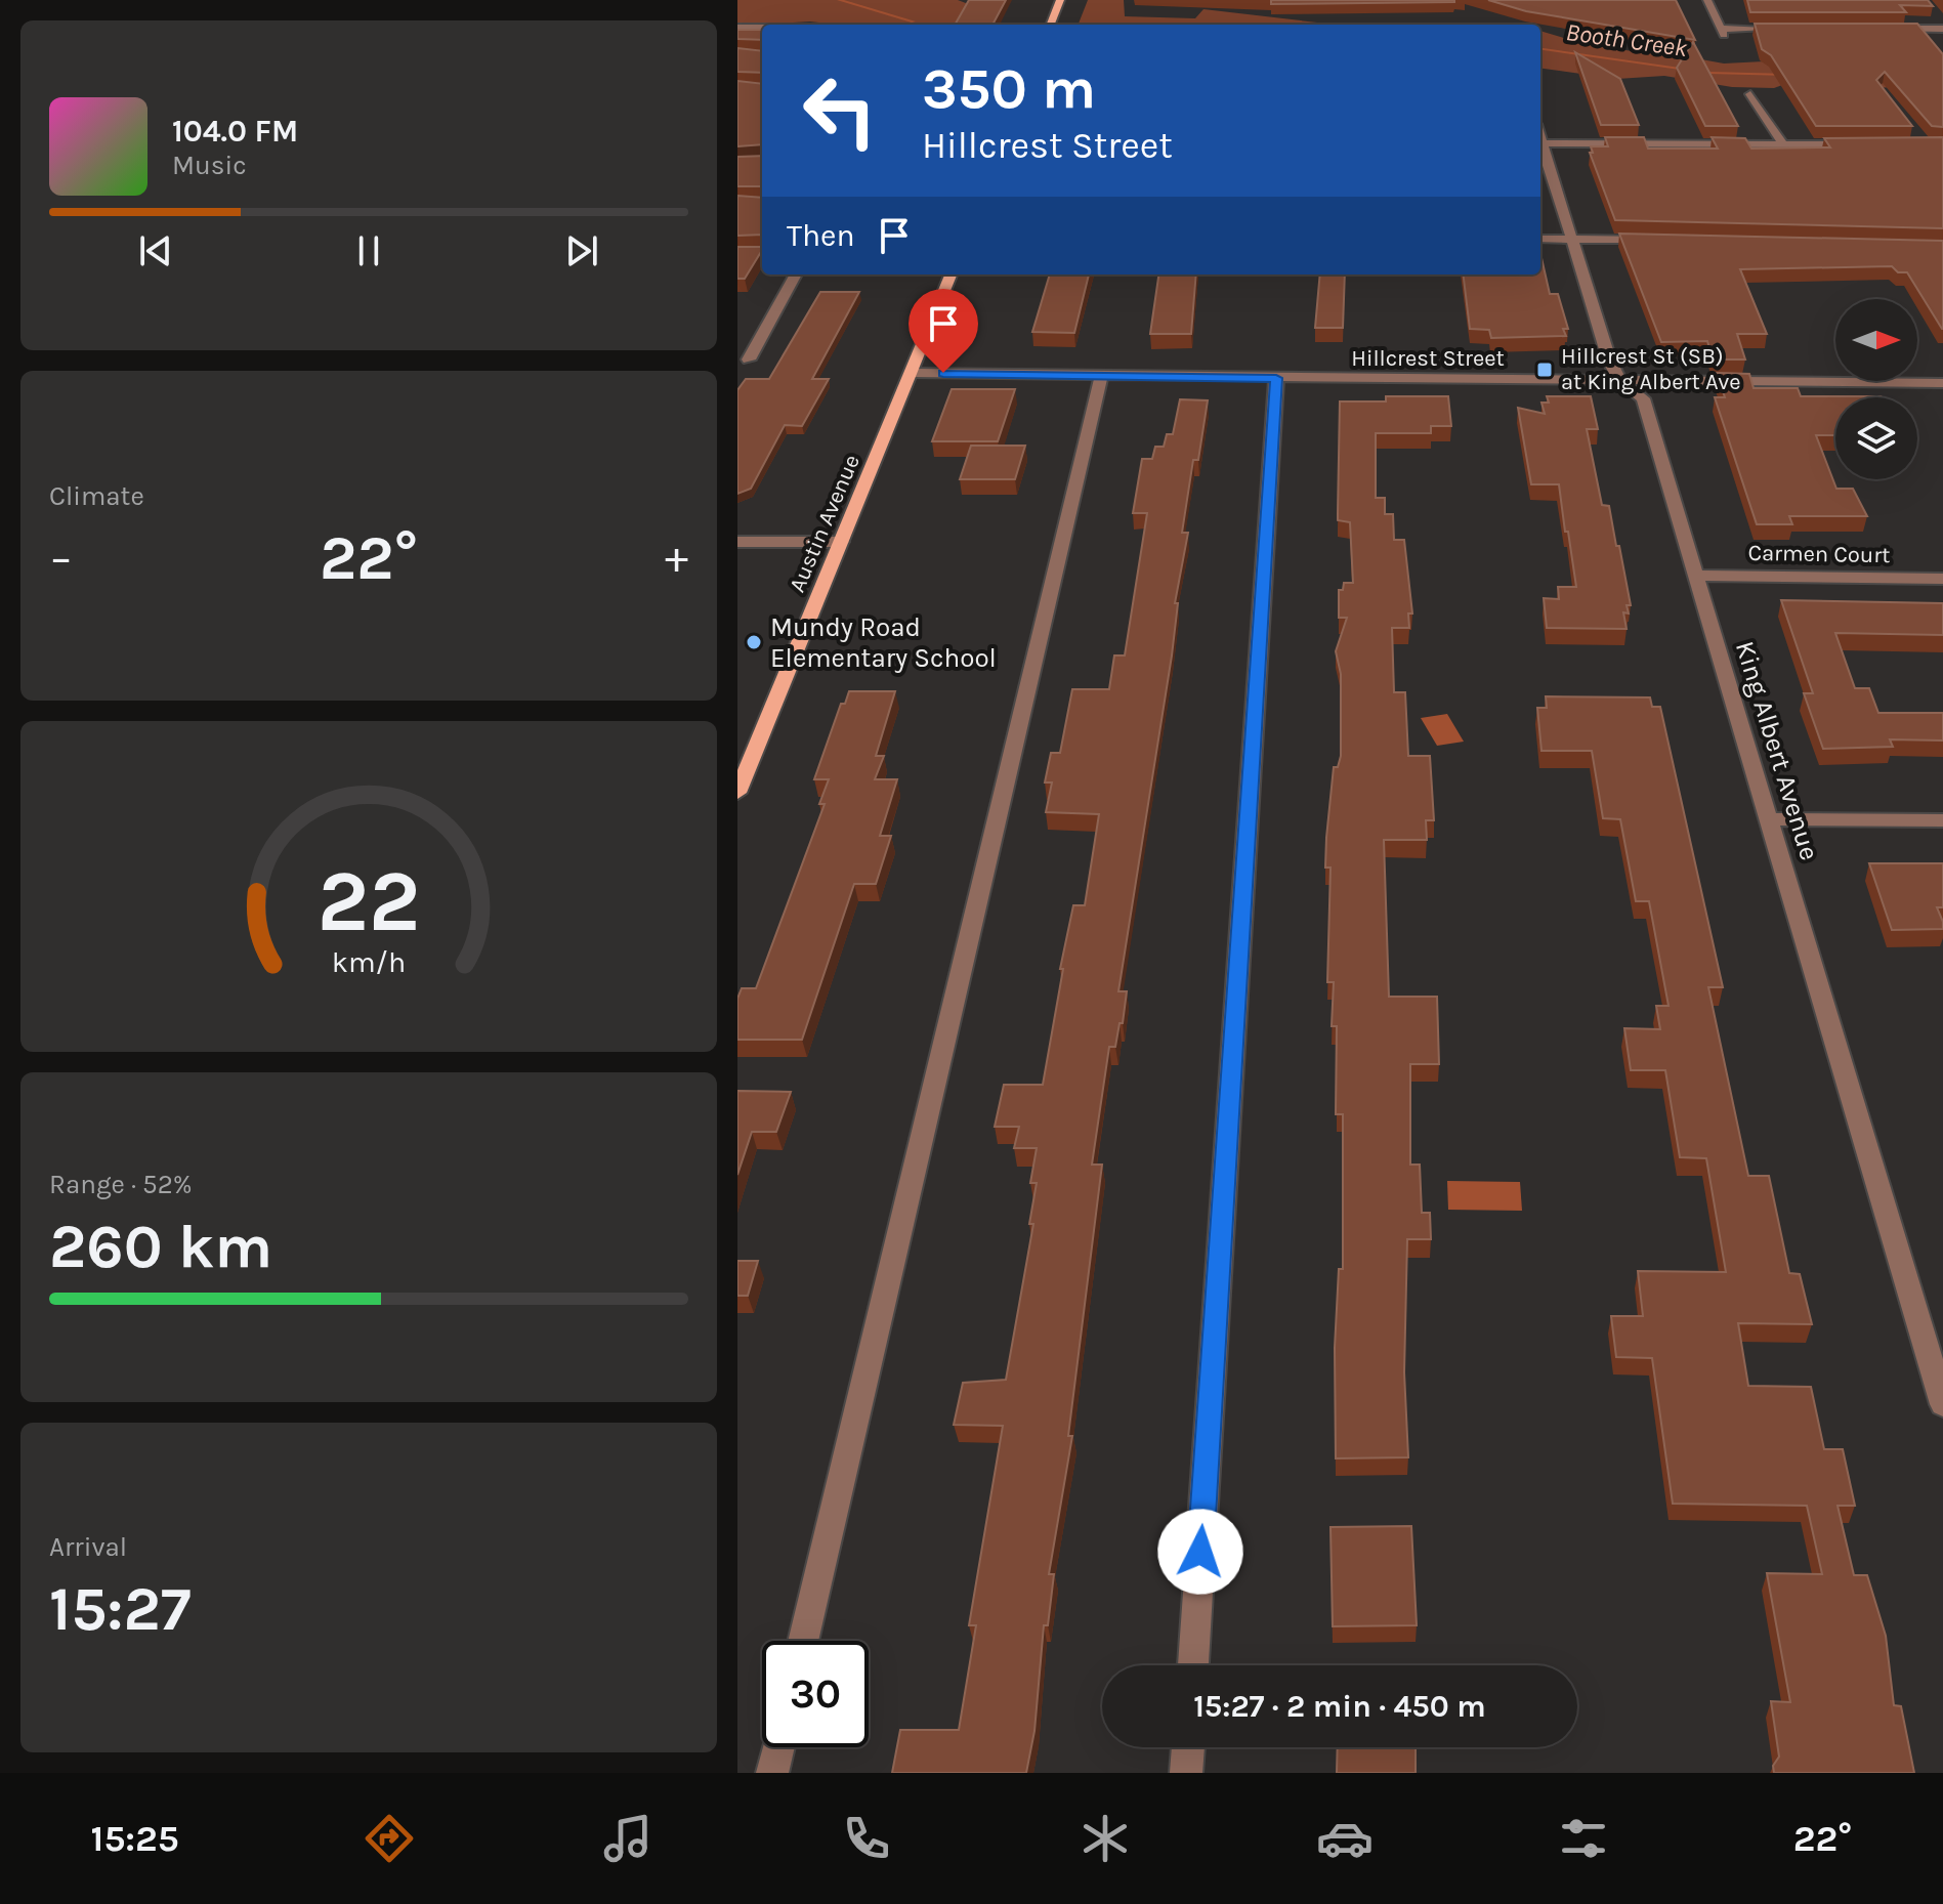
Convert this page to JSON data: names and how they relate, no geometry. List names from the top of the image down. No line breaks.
{"streets":{"main road":["Austin Avenue"],"street":["Hillcrest Street","Carmen Court","King Albert Avenue"]},"crossings":[["Hillcrest Street","Austin Avenue"],["Hillcrest Street","King Albert Avenue"],["Carmen Court","King Albert Avenue"]],"water":["Booth Creek"],"places":{"transit":["Hillcrest St (SB) at King Albert Ave"],"other":["Mundy Road Elementary School"]},"north":"right","page":{"turn":["350 m","Hillcrest Street"],"song":["104.0 FM","Music"],"then":"Then","tile":["Climate",["Range · 52%","260 km"],["Arrival","15:27"]],"heat":["−","22°","+"],"limit":"30","trip":"15:27 · 2 min · 450 m","tabs":["15:25","22°"],"gauge":["22","km/h"]}}
